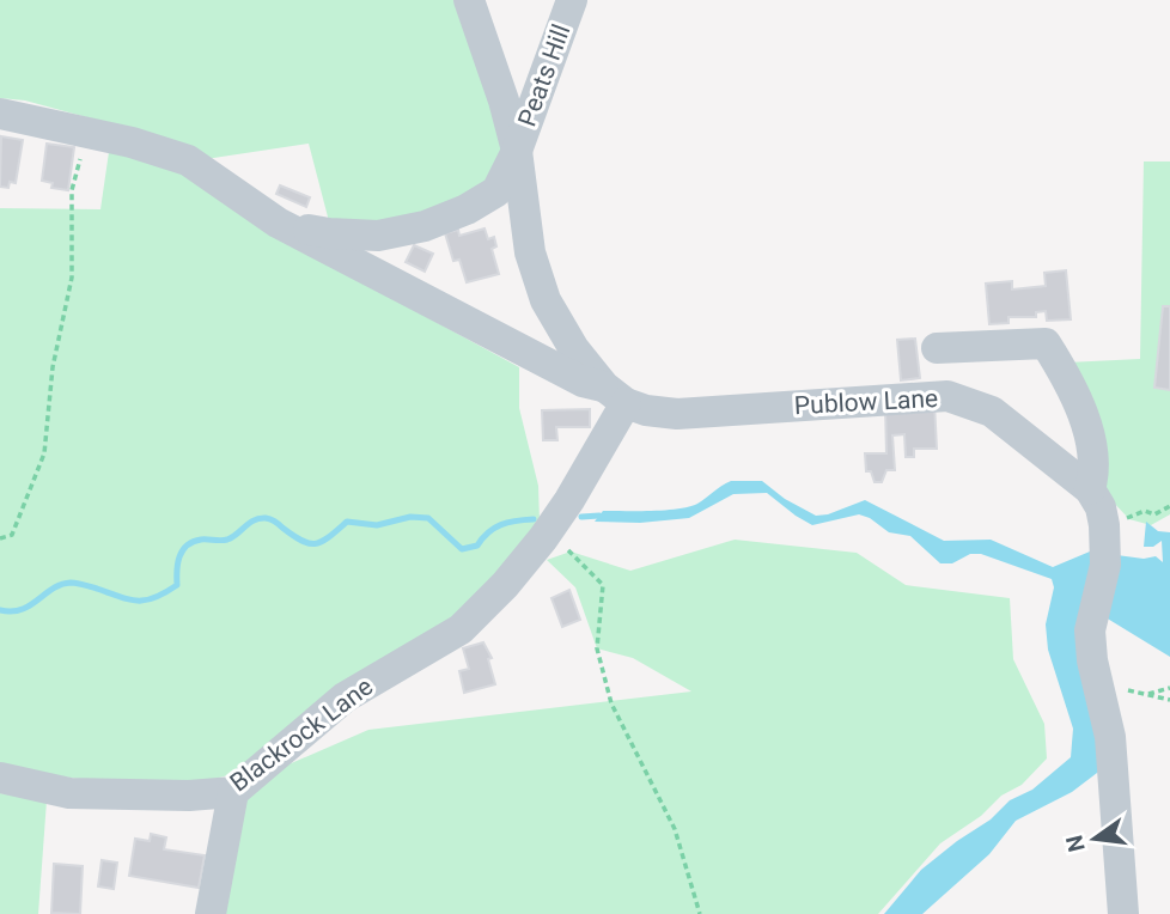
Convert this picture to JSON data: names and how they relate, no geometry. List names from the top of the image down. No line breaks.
{"streets":{"street":["Peats Hill","Publow Lane","Blackrock Lane"]},"crossings":[["Peats Hill","Publow Lane"],["Publow Lane","Blackrock Lane"]],"north":"left"}
